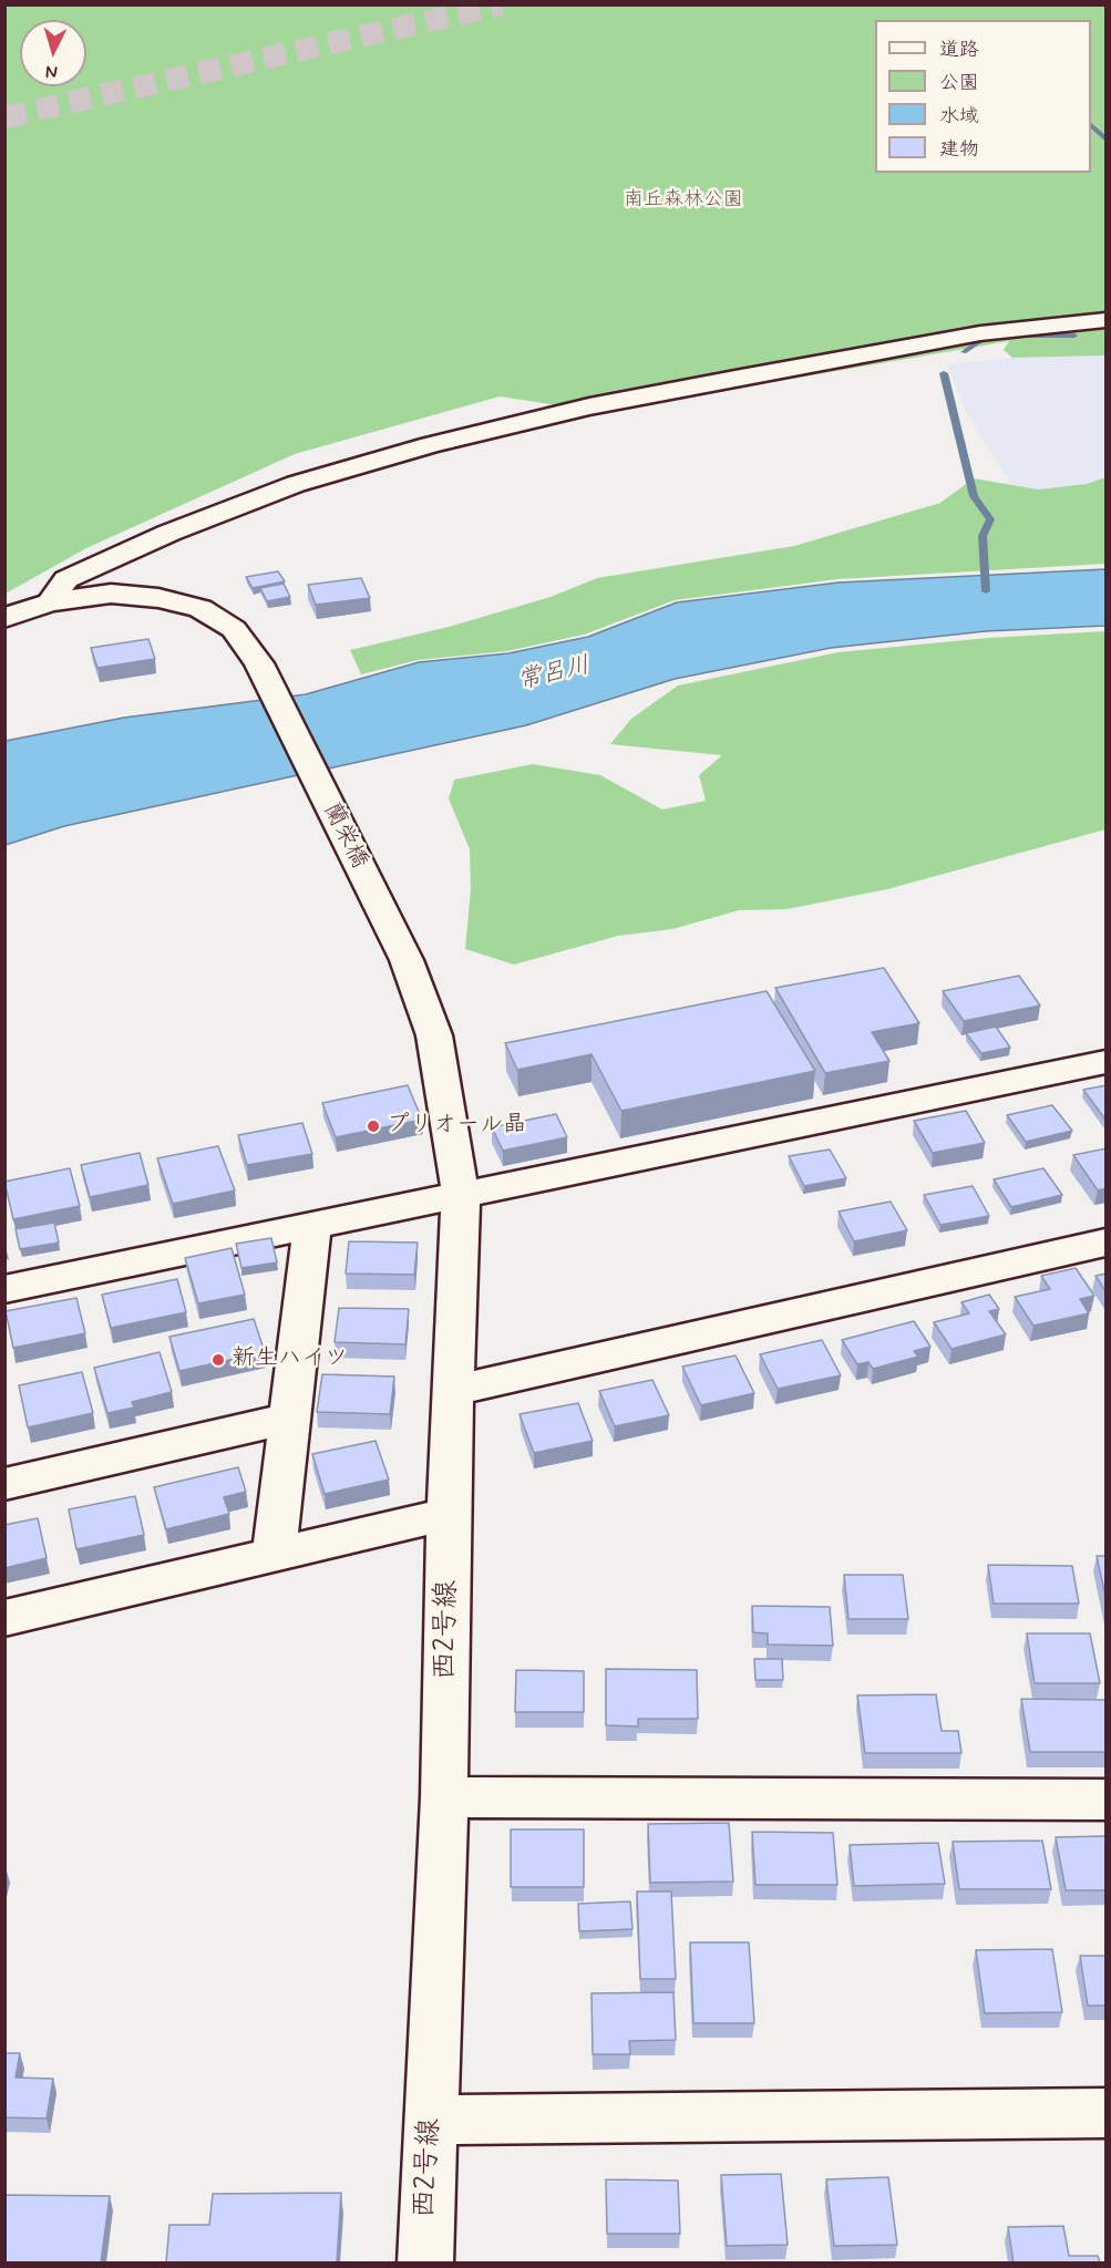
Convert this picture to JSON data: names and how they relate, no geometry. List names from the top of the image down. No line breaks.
{"streets":{"street":["蘭栄橋","西2号線"]},"crossings":[["蘭栄橋","西2号線"]],"water":["常呂川"],"parks":["南丘森林公園"],"places":["プリオール晶","新生ハイツ"],"legend":["道路","公園","水域","建物"],"north":"bottom"}
